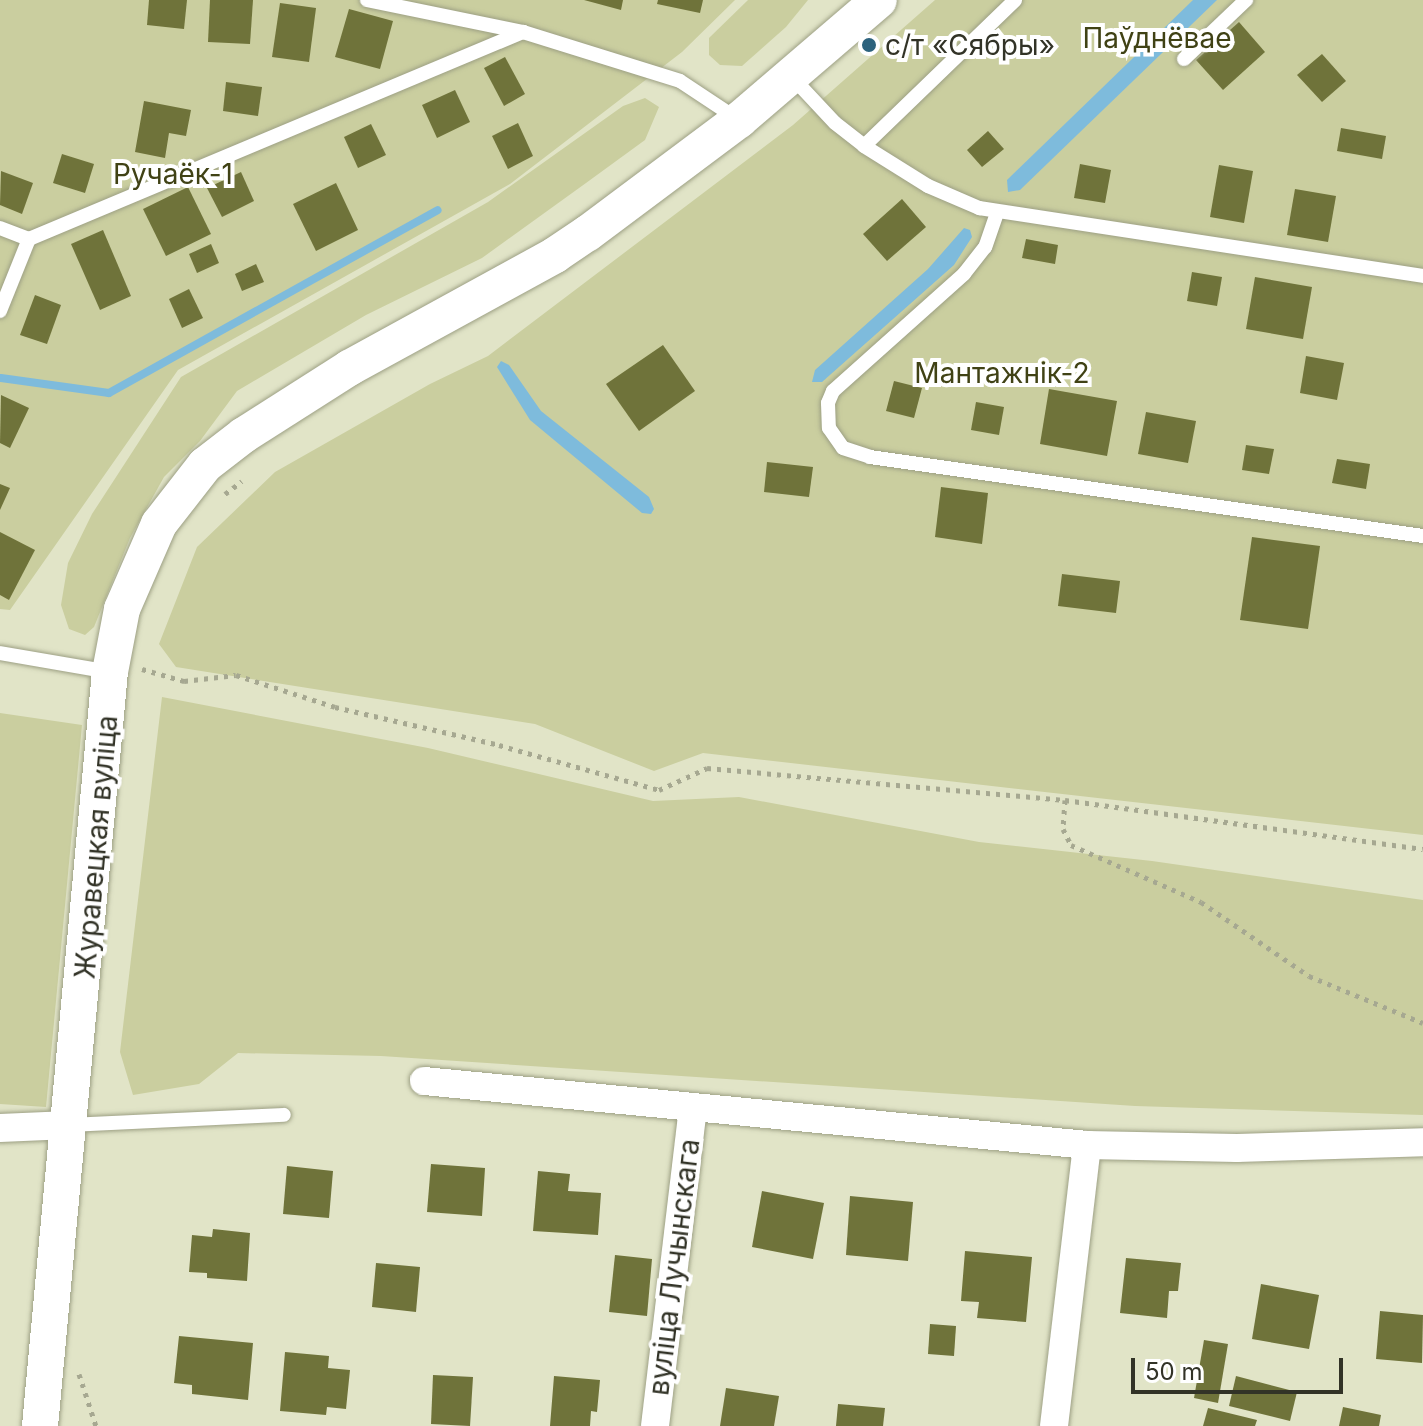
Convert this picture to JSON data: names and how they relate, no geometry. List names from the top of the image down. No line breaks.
{"streets":{"street":["Журавецкая вуліца","вуліца Лучынскага"]},"parks":["Паўднёвае","Ручаёк-1","Мантажнік-2"],"places":["с/т «Сябры»"],"scale_bar":"50 m"}
